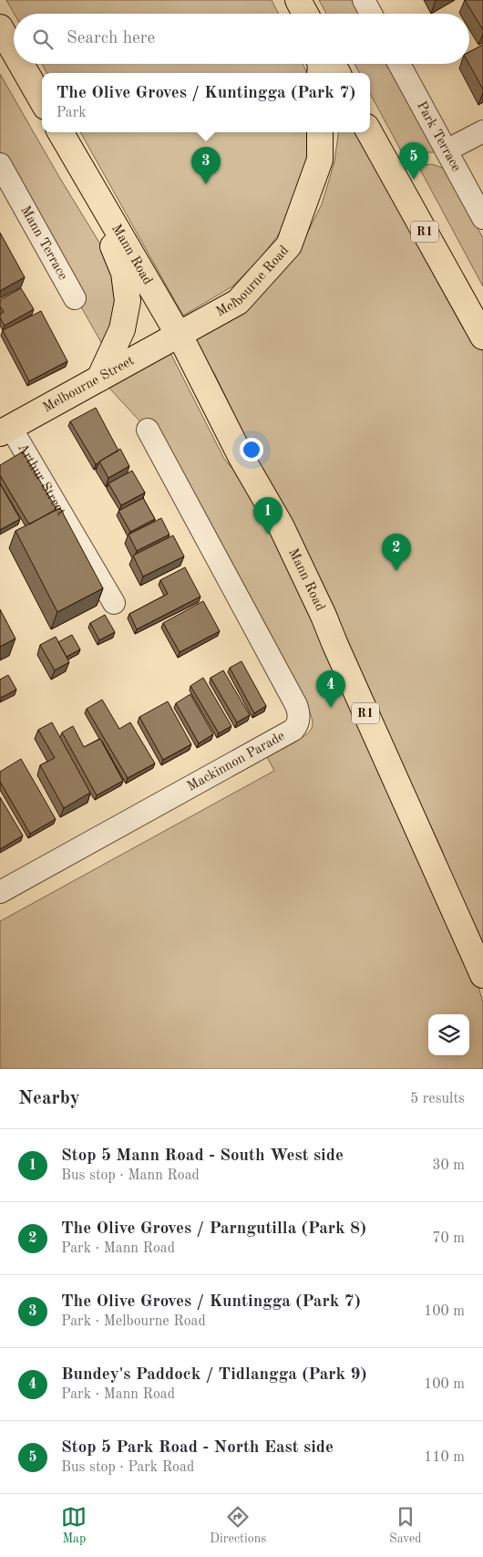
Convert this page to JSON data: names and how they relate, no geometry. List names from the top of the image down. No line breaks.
{"streets":{"main road":["R1","Mann Road","Melbourne Road","Melbourne Street"],"street":["Park Terrace","Mann Terrace","Arthur Street","Mackinnon Parade"]},"crossings":[["Mann Road","Melbourne Road"],["Mann Road","Melbourne Street"],["Melbourne Road","Melbourne Street"],["Melbourne Street","Arthur Street"]],"page":{"search":"Search here","popup":["The Olive Groves / Kuntingga (Park 7)","Park"],"pins":["5","3","1","2","4"],"heading":["Nearby","5 results"],"list":[{"mark":"1","name":"Stop 5 Mann Road - South West side","note":"Bus stop · Mann Road","value":"30 m"},{"mark":"2","name":"The Olive Groves / Parngutilla (Park 8)","note":"Park · Mann Road","value":"70 m"},{"mark":"3","name":"The Olive Groves / Kuntingga (Park 7)","note":"Park · Melbourne Road","value":"100 m"},{"mark":"4","name":"Bundey's Paddock / Tidlangga (Park 9)","note":"Park · Mann Road","value":"100 m"},{"mark":"5","name":"Stop 5 Park Road - North East side","note":"Bus stop · Park Road","value":"110 m"}],"nav":["Map","Directions","Saved"]}}
